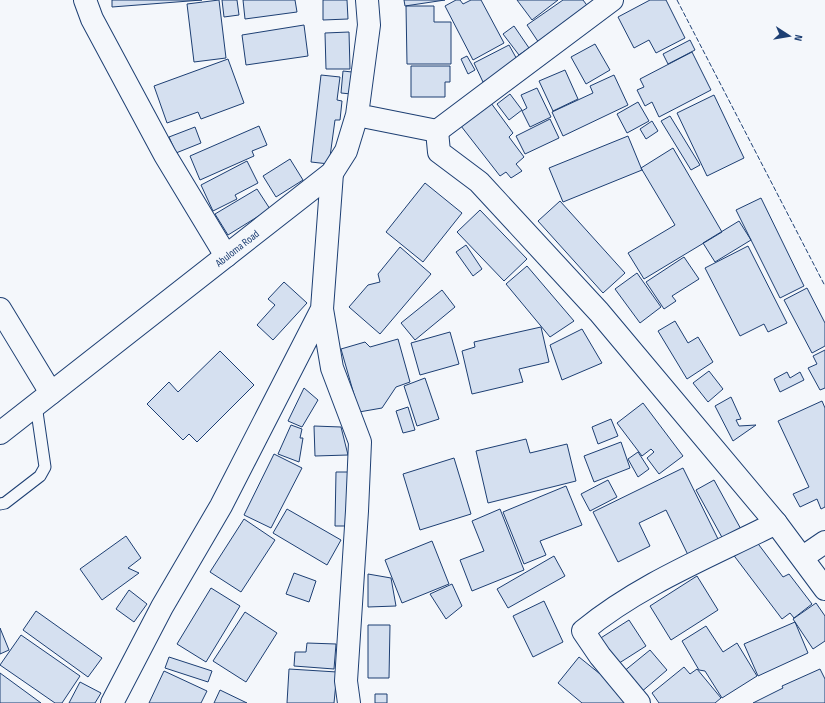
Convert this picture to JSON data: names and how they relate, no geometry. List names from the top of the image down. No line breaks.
{"streets":{"street":["Abuloma Road"]},"north":"right"}
